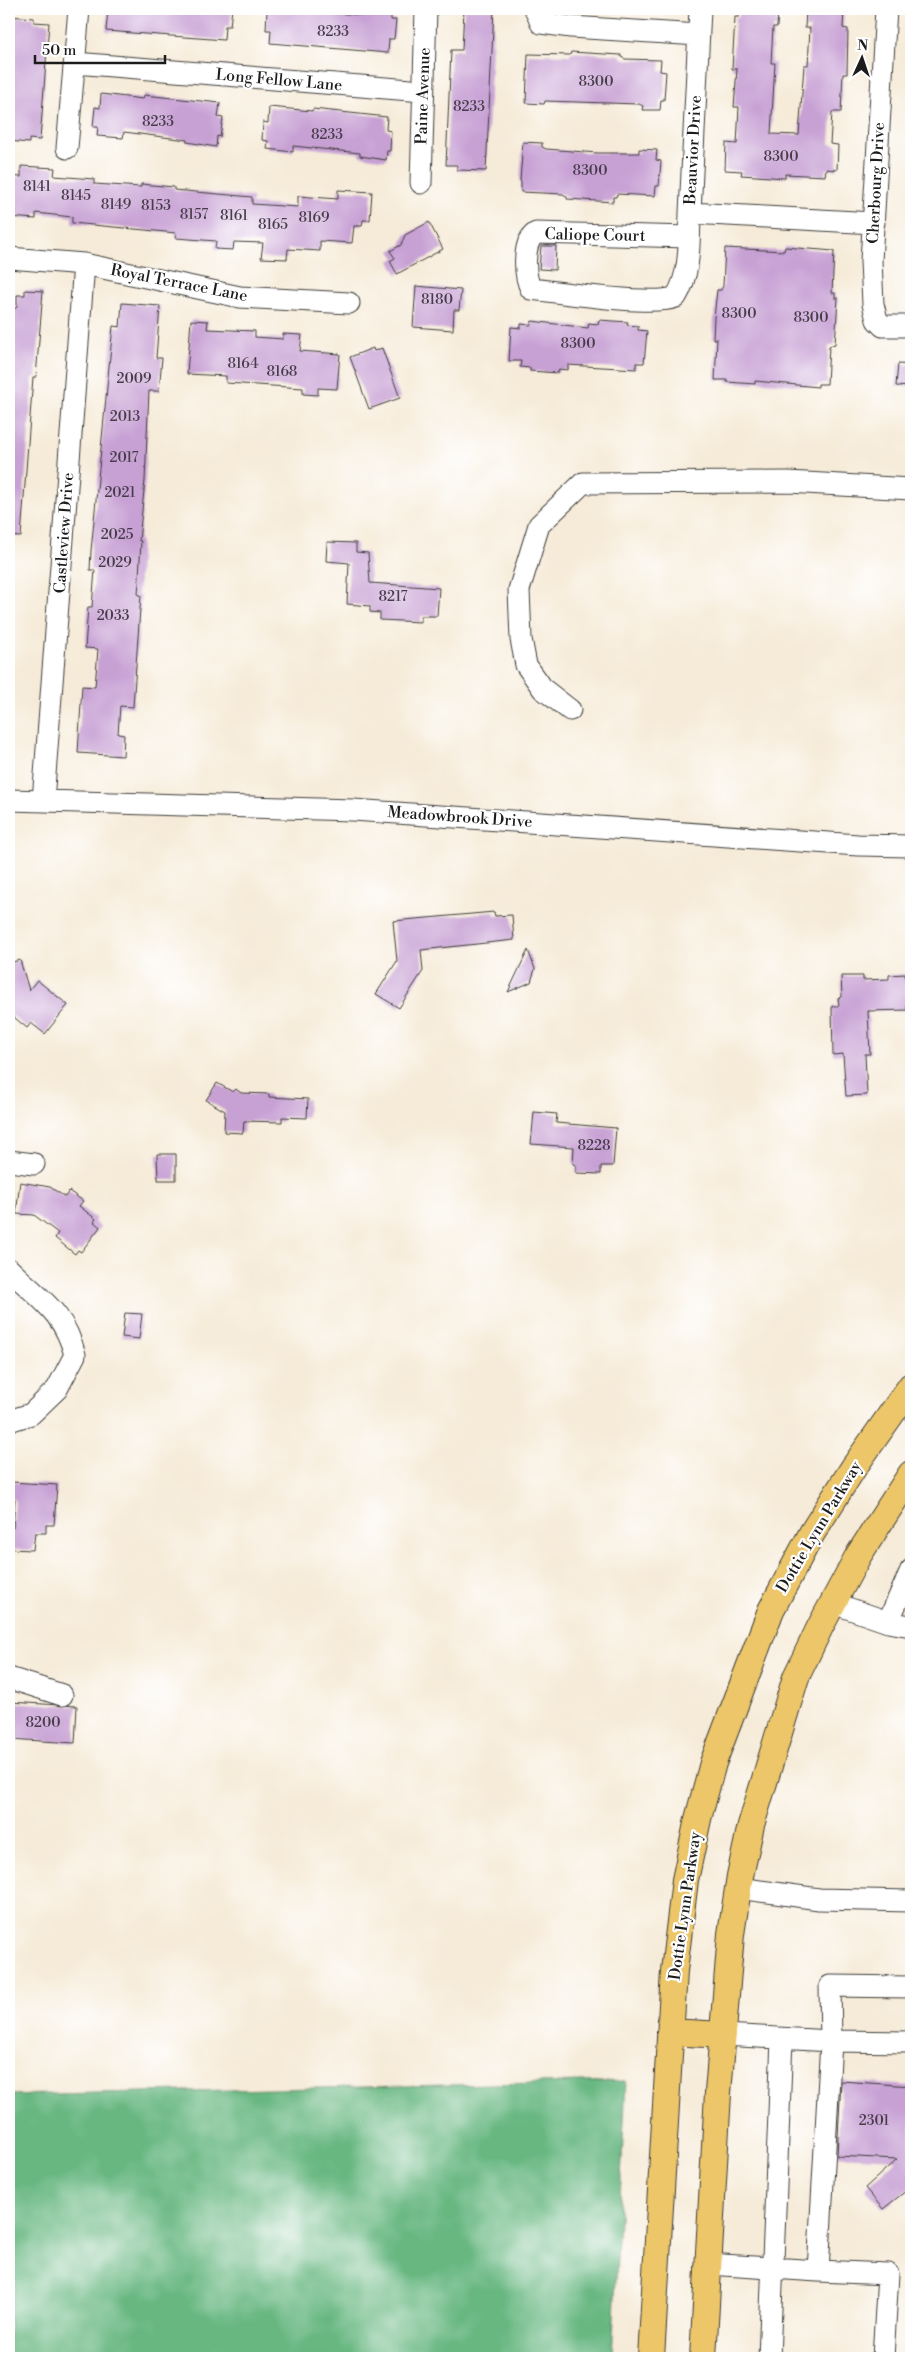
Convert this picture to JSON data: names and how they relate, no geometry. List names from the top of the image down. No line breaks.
{"streets":{"main road":["Dottie Lynn Parkway"],"street":["Long Fellow Lane","Paine Avenue","Beauvior Drive","Cherbourg Drive","Caliope Court","Royal Terrace Lane","Castleview Drive","Meadowbrook Drive"]},"crossings":[["Long Fellow Lane","Paine Avenue"],["Beauvior Drive","Caliope Court"],["Royal Terrace Lane","Castleview Drive"],["Castleview Drive","Meadowbrook Drive"]],"house_numbers":["8233","8300","8233","8233","8233","8300","8300","8141","8145","8149","8153","8157","8161","8169","8165","8180","8300","8300","8300","8164","8168","2009","2013","2017","2021","2025","2029","8217","2033","8228","8200","2301"],"scale_bar":"50 m","north":"top"}
